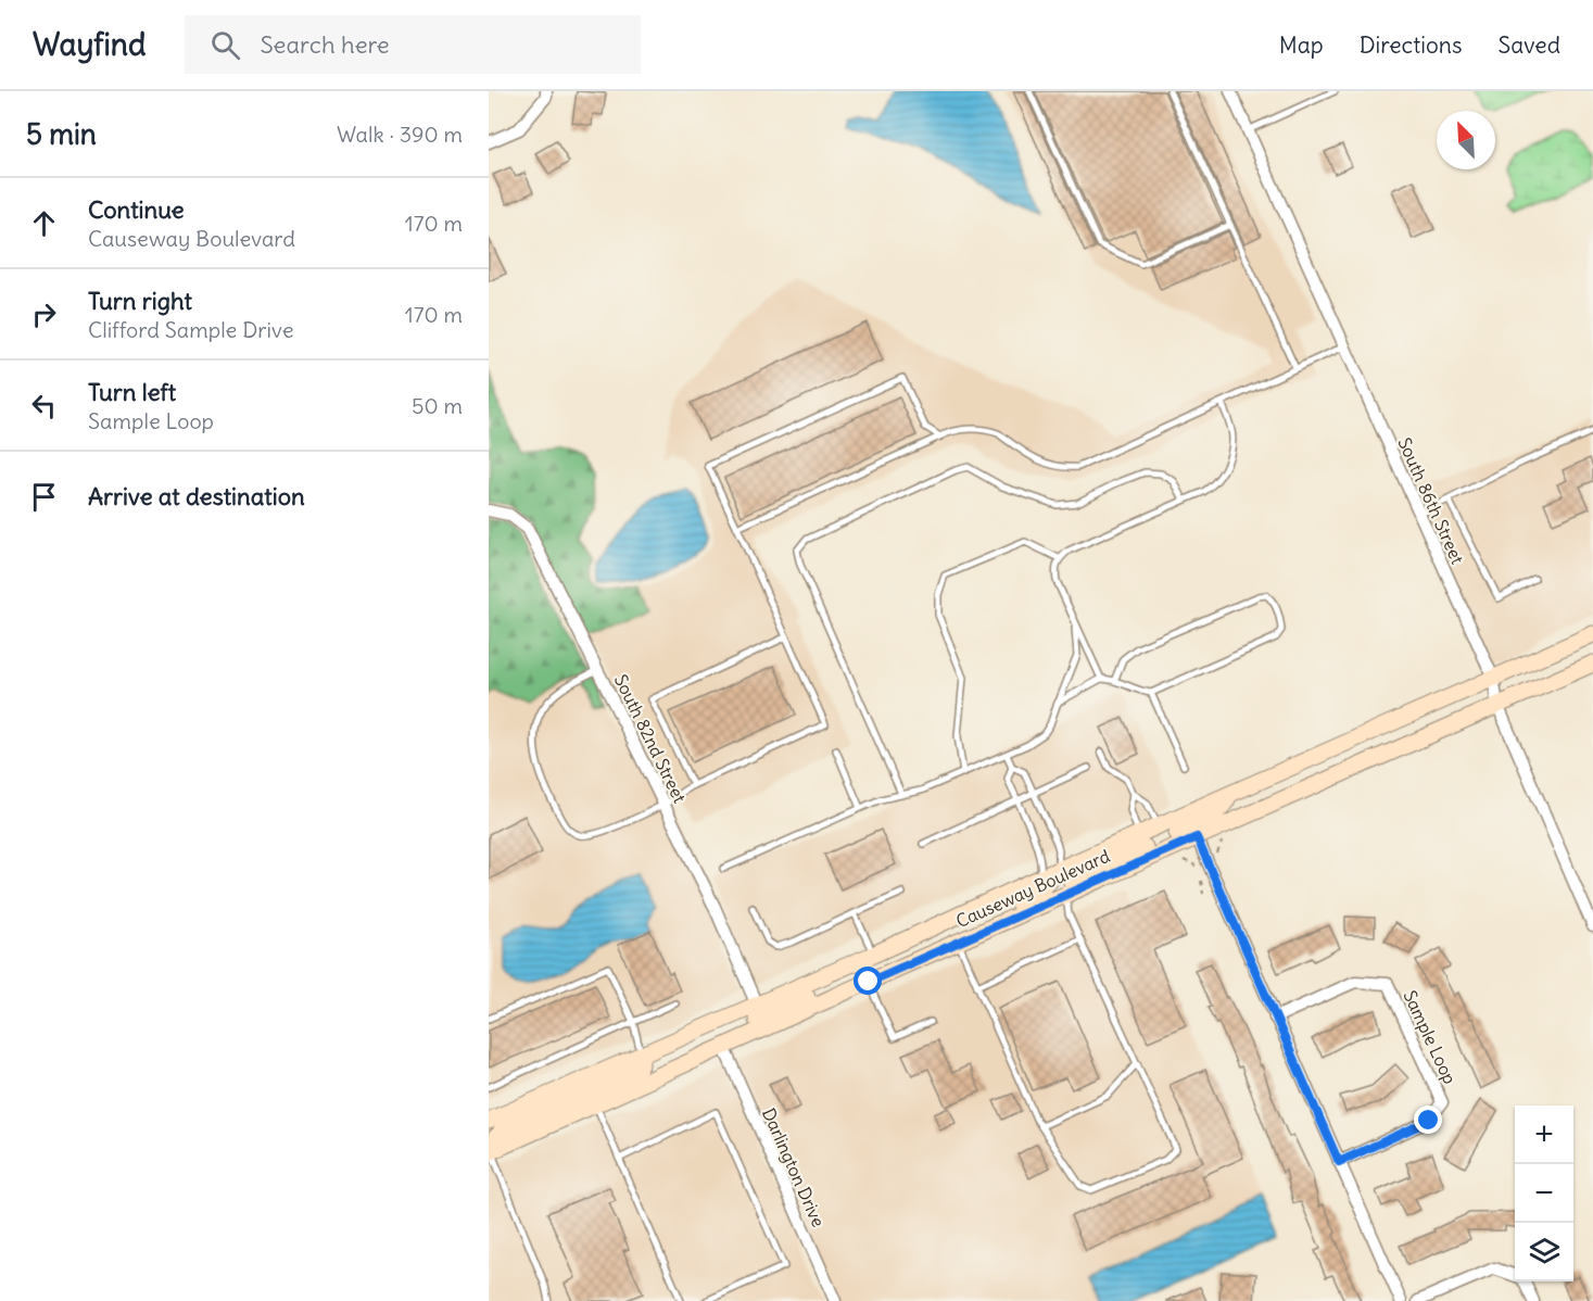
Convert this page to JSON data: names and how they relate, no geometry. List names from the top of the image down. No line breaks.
{"streets":{"main road":["Causeway Boulevard"],"street":["South 86th Street","South 82nd Street","Sample Loop","Darlington Drive"]},"crossings":[["South 86th Street","Causeway Boulevard"],["South 82nd Street","Causeway Boulevard"],["Causeway Boulevard","Darlington Drive"]],"north":"top left","page":{"header":"Wayfind","search":"Search here","nav":["Map","Directions","Saved"],"heading":["5 min","Walk · 390 m"],"list":[["Continue","Causeway Boulevard","170 m"],["Turn right","Clifford Sample Drive","170 m"],["Turn left","Sample Loop","50 m"],"Arrive at destination"],"map_buttons":["+","−"]}}
